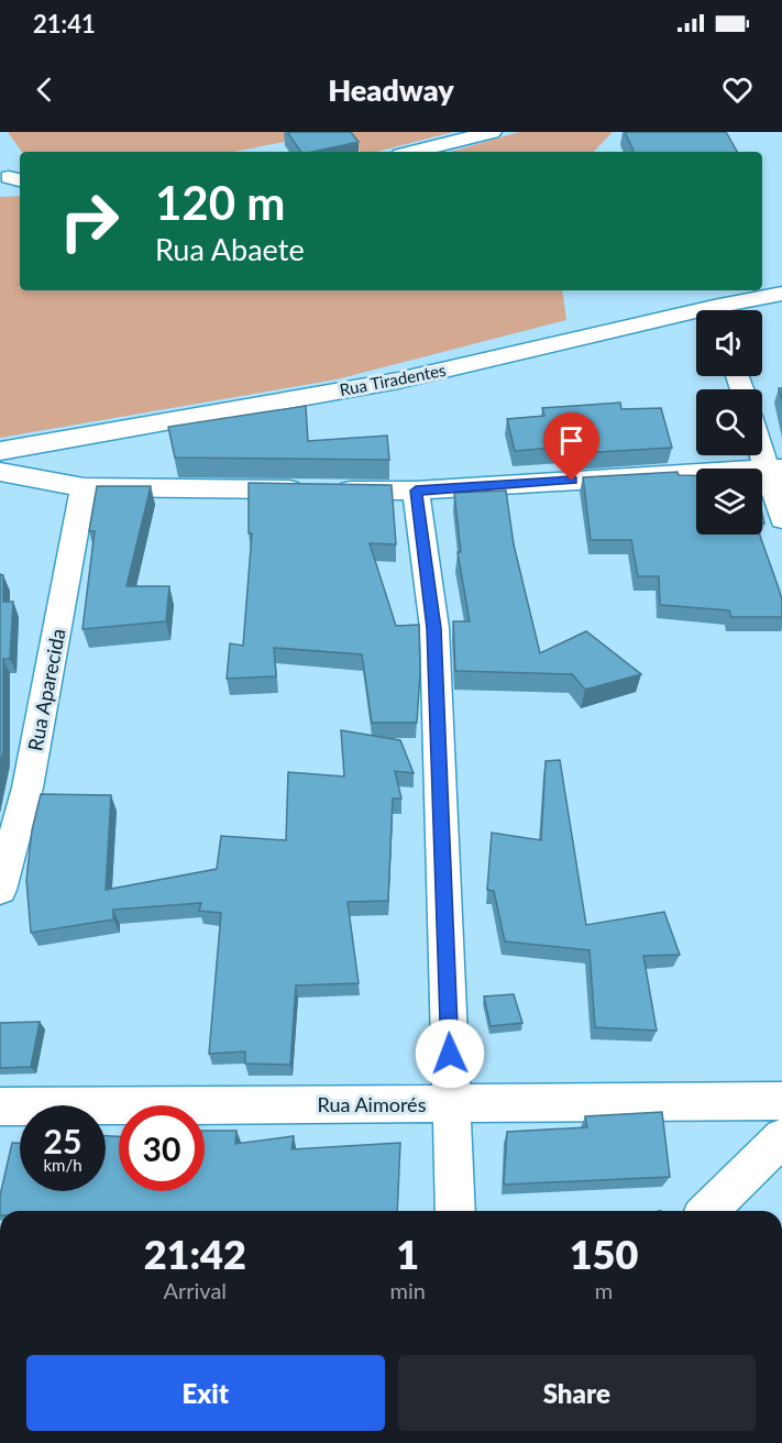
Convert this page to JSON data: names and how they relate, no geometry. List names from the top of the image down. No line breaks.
{"streets":{"street":["Rua Tiradentes","Rua Aparecida","Rua Aimorés"]},"page":{"status":"21:41","header":"Headway","turn":["120 m","Rua Abaete"],"speed":"25 km/h","limit":"30","eta":["21:42","Arrival","1","min","150","m"],"buttons":["Exit","Share"]}}
